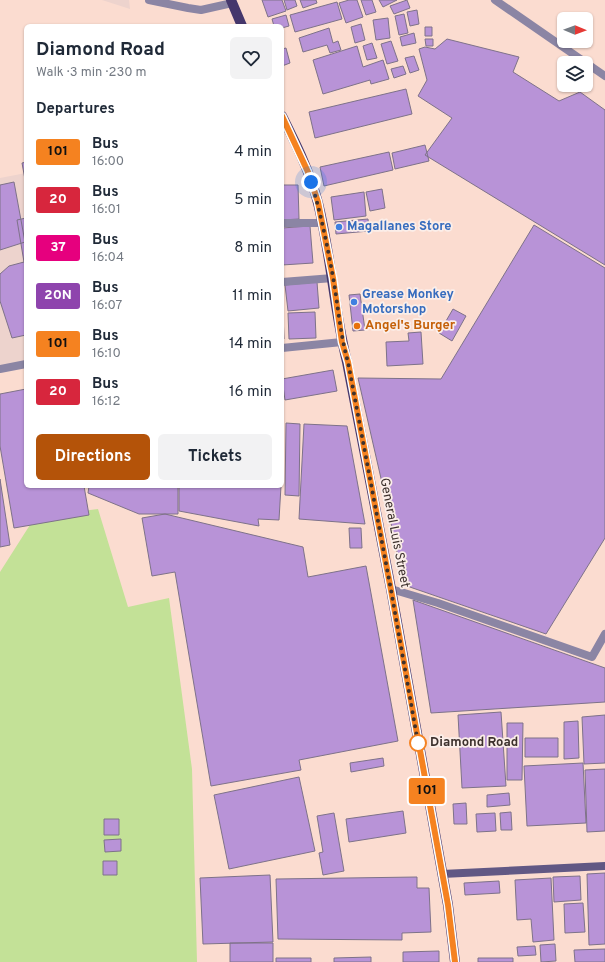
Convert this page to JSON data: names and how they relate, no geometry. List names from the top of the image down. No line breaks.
{"streets":{"main road":["General Luis Street"]},"places":["Magallanes Store","Grease Monkey Motorshop","Angel's Burger","Diamond Road"],"lines":["bus line 101"],"north":"right","page":{"on_map":"101","heading":[["Diamond Road","Walk · 3 min · 230 m"],"Departures"],"list":[{"mark":"101","name":"Bus","note":"16:00","value":"4 min"},{"mark":"20","name":"Bus","note":"16:01","value":"5 min"},{"mark":"37","name":"Bus","note":"16:04","value":"8 min"},{"mark":"20N","name":"Bus","note":"16:07","value":"11 min"},{"mark":"101","name":"Bus","note":"16:10","value":"14 min"},{"mark":"20","name":"Bus","note":"16:12","value":"16 min"}],"buttons":["Directions","Tickets"]}}
